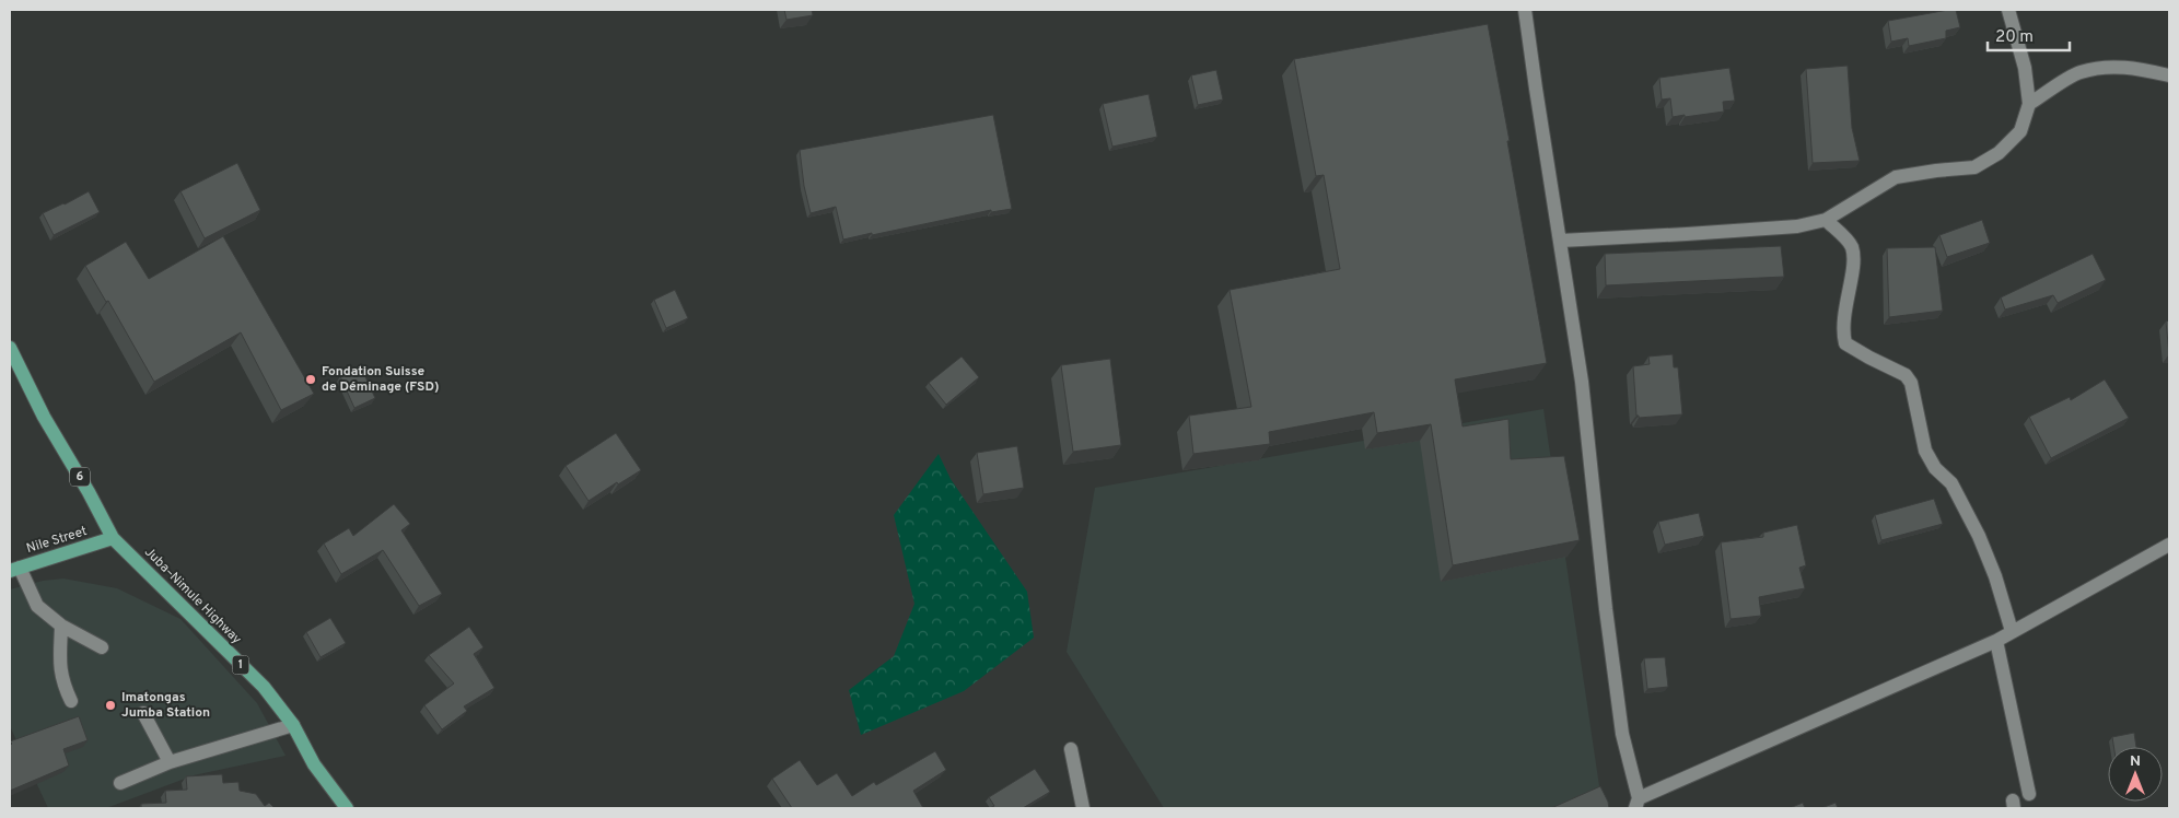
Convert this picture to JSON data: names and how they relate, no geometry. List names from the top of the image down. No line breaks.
{"streets":{"main road":["6","Nile Street","Juba–Nimule Highway","1"]},"crossings":[["6","Nile Street"],["6","Juba–Nimule Highway"],["Nile Street","Juba–Nimule Highway"]],"places":["Fondation Suisse de Déminage (FSD)","Imatongas Jumba Station"],"scale_bar":"20 m","north":"top"}
